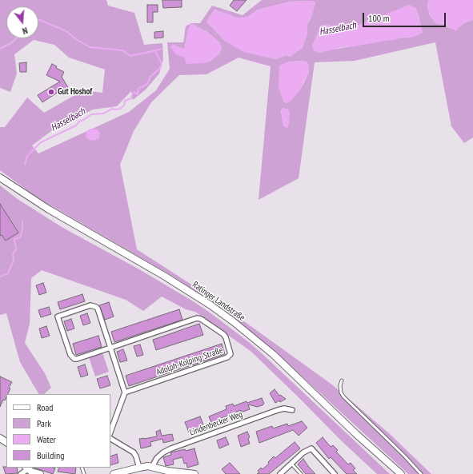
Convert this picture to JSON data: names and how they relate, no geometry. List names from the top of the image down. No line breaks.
{"streets":{"main road":["Ratinger Landstraße"],"street":["Adolph-Kolping-Straße","Lindenbecker Weg"]},"water":["Hasselbach"],"places":["Gut Hoshof"],"legend":["Road","Park","Water","Building"],"scale_bar":"100 m","north":"bottom"}
